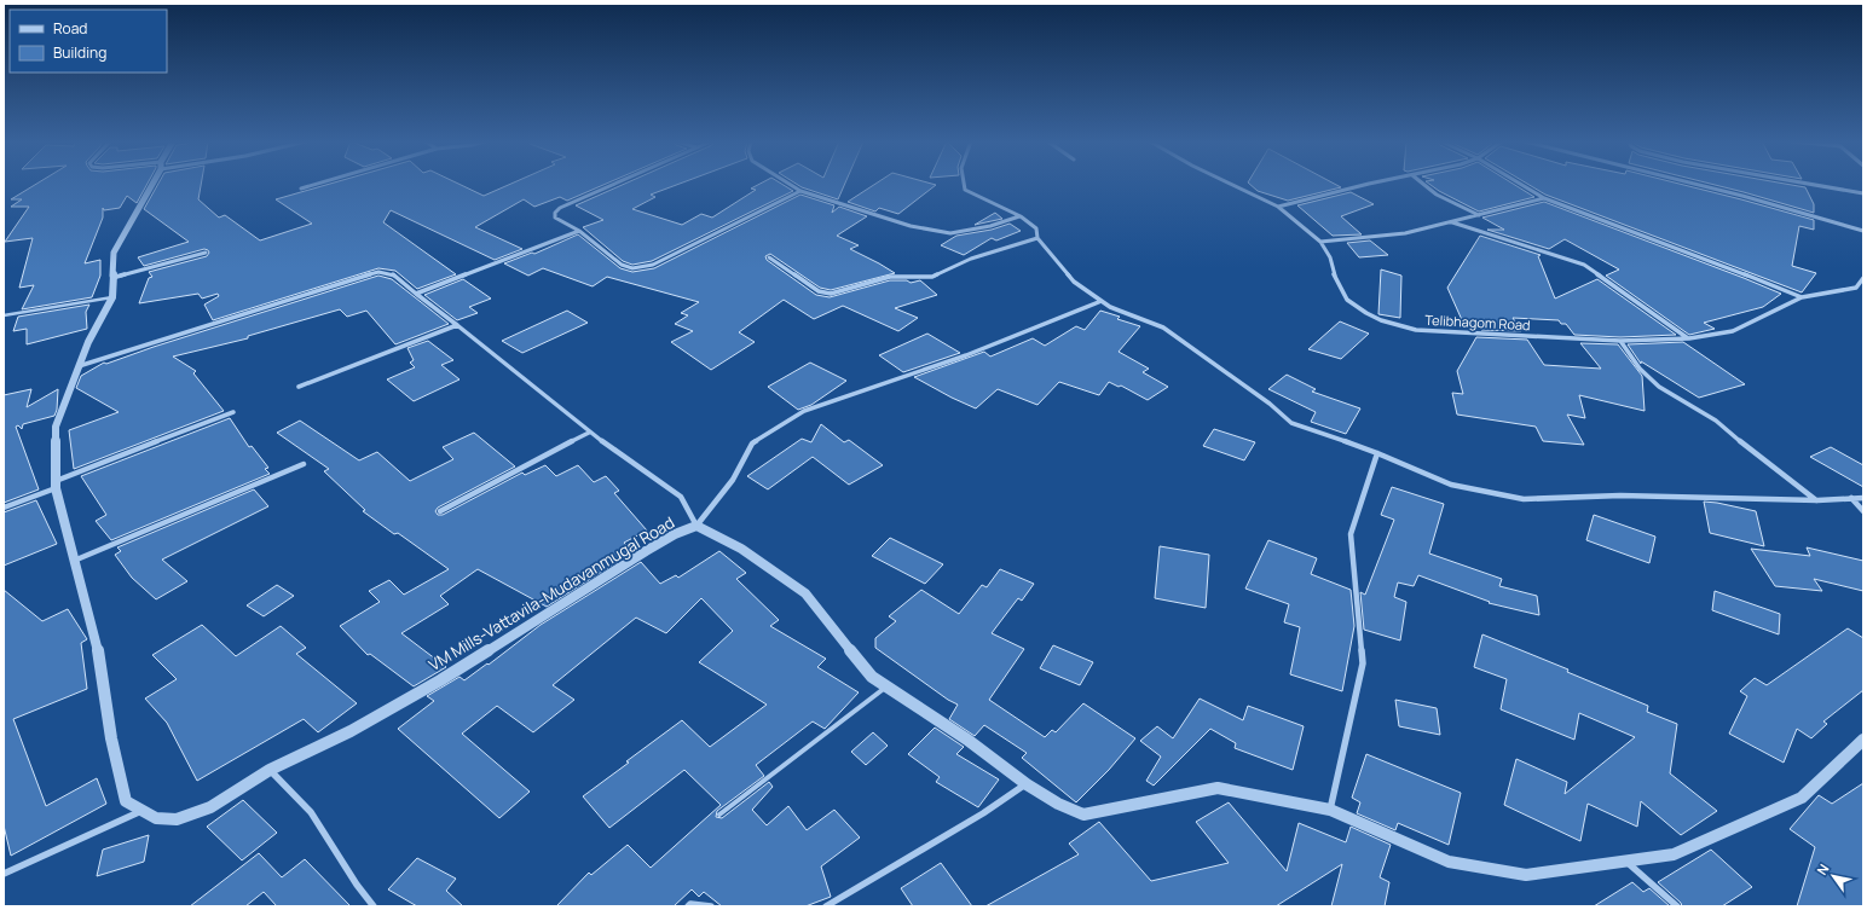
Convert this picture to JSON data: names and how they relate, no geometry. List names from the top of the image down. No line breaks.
{"streets":{"street":["Telibhagom Road","VM Mills-Vattavila-Mudavanmugal Road"]},"legend":["Road","Building"],"north":"top left"}
